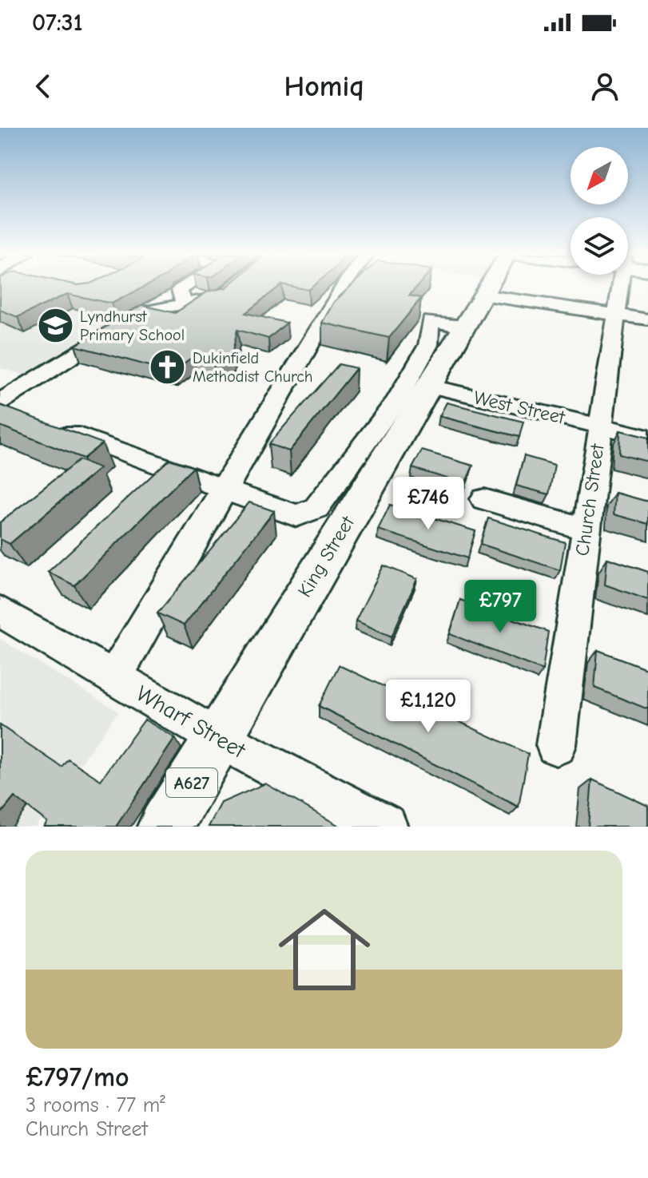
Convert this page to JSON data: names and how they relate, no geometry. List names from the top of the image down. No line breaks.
{"streets":{"main road":["King Street","A627"],"street":["West Street","Church Street","Wharf Street"]},"crossings":[["West Street","Church Street"],["West Street","King Street"],["King Street","Wharf Street"]],"places":{"school or university":["Lyndhurst Primary School"],"church":["Dukinfield Methodist Church"]},"north":"bottom left","page":{"status":"07:31","header":"Homiq","price":["£746","£797","£1,120"],"list":[{"name":"£797/mo","note":"3 rooms · 77 m² · Church Street"}]}}
